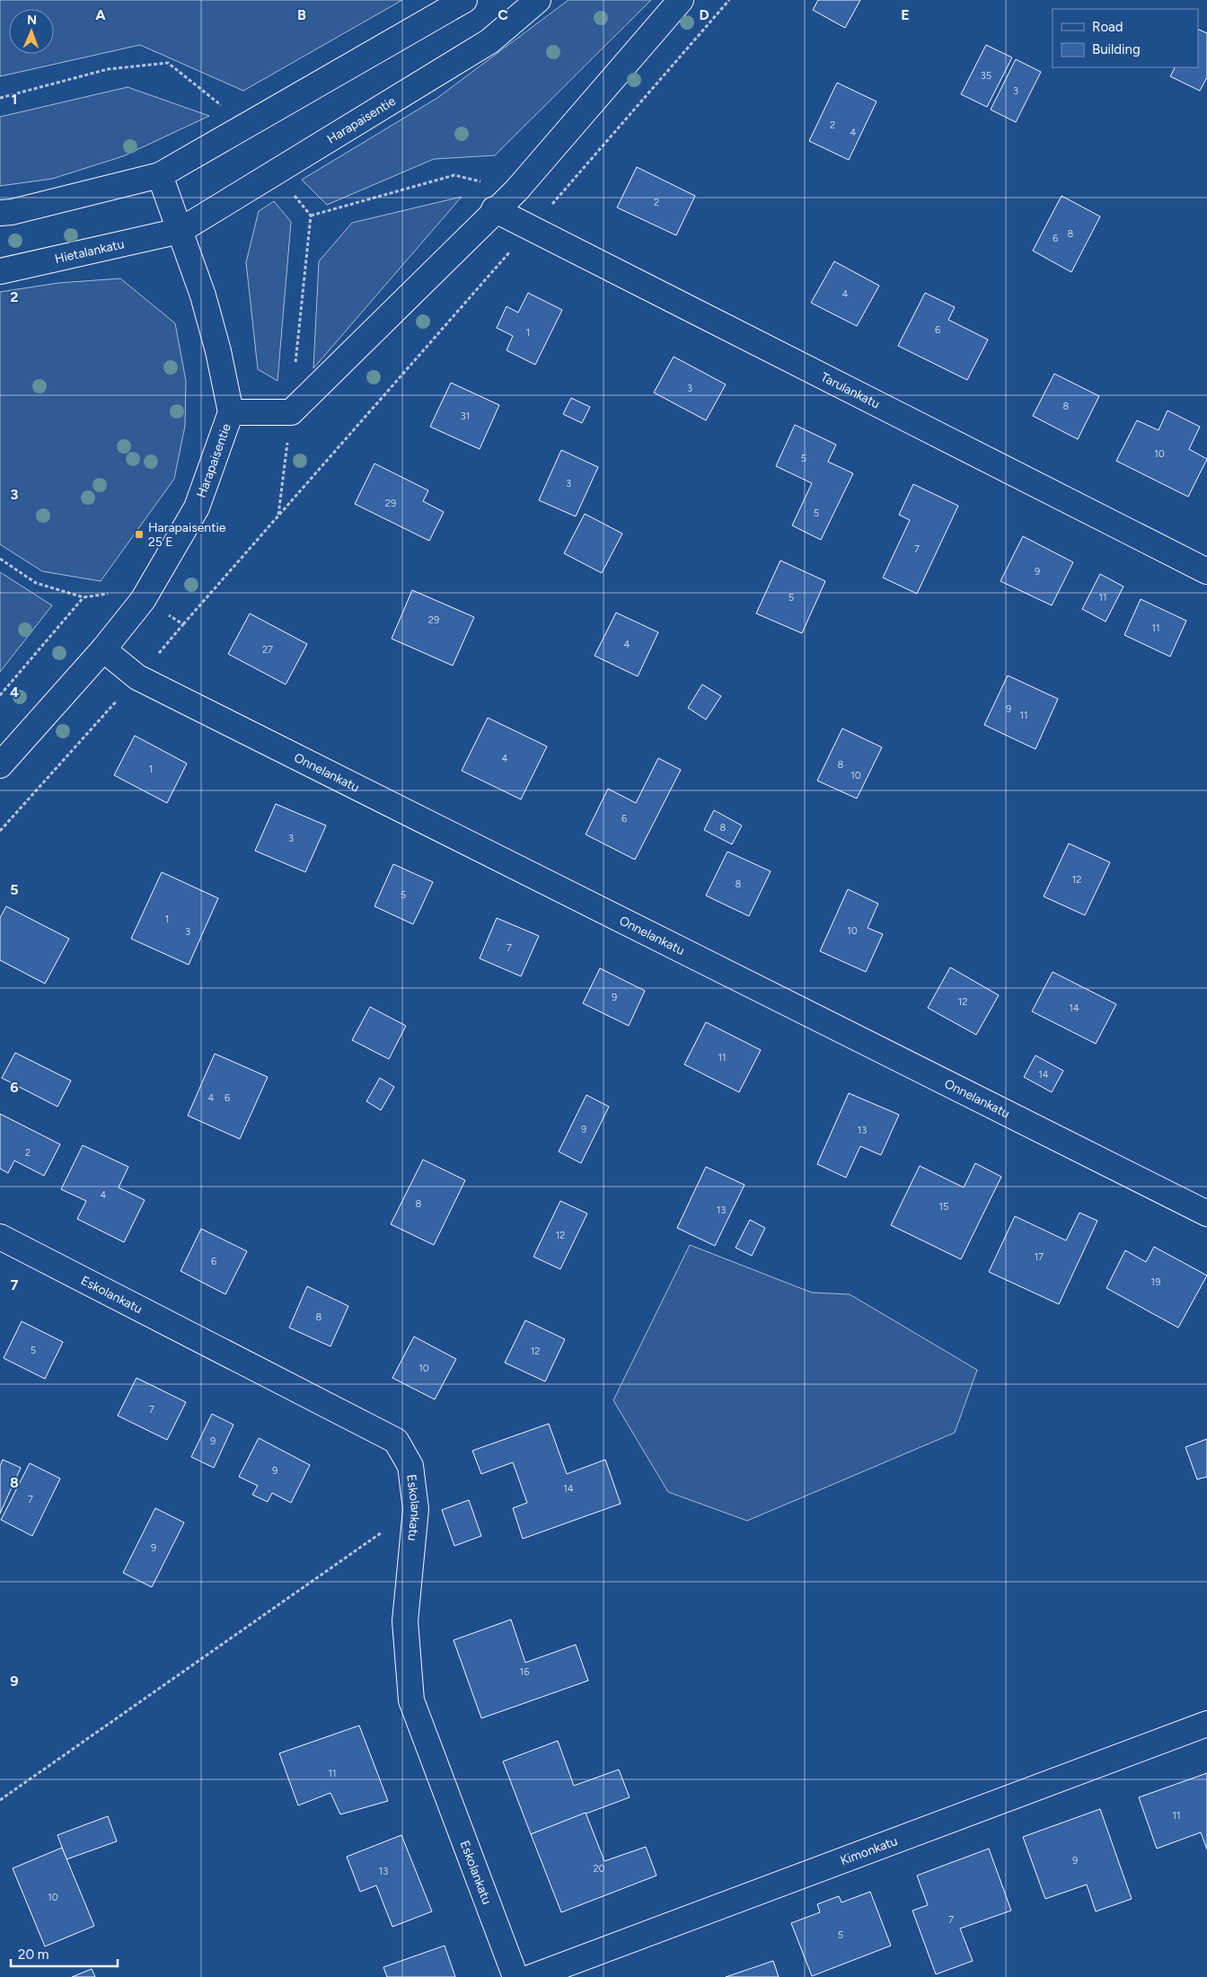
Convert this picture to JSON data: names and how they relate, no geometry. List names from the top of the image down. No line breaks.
{"streets":{"street":["Harapaisentie","Hietalankatu","Tarulankatu","Onnelankatu","Eskolankatu","Kimonkatu"]},"crossings":[["Harapaisentie","Hietalankatu"],["Harapaisentie","Onnelankatu"]],"places":{"transit":["Harapaisentie 25 E"]},"house_numbers":["35","3","2","4","2","8","6","4","6","1","3","8","31","10","5","3","29","5","7","9","5","11","29","11","4","27","9","11","4","8","1","10","6","8","3","12","8","5","1","10","3","7","9","12","14","11","14","4","6","9","13","2","4","8","15","13","12","17","6","19","8","5","12","10","7","9","9","14","7","9","16","11","11","9","20","13","10","7","5"],"legend":["Road","Building"],"scale_bar":"20 m","north":"top","grid":{"columns":["A","B","C","D","E"],"rows":["1","2","3","4","5","6","7","8","9"]}}
